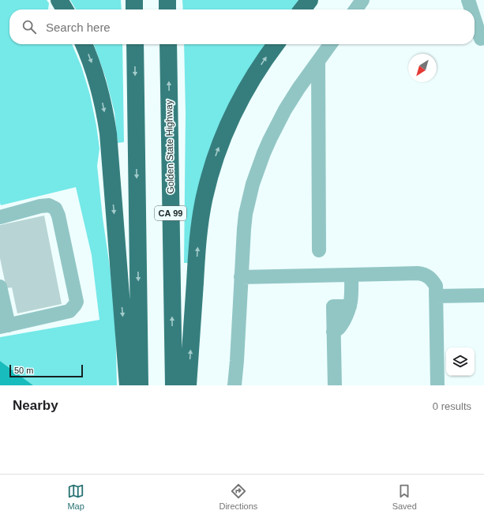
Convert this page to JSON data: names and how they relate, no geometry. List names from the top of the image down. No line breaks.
{"streets":{"highway":["Golden State Highway","CA 99"]},"scale_bar":"50 m","north":"bottom left","page":{"search":"Search here","scale":"50 m","heading":["Nearby","0 results"],"nav":["Map","Directions","Saved"]}}
